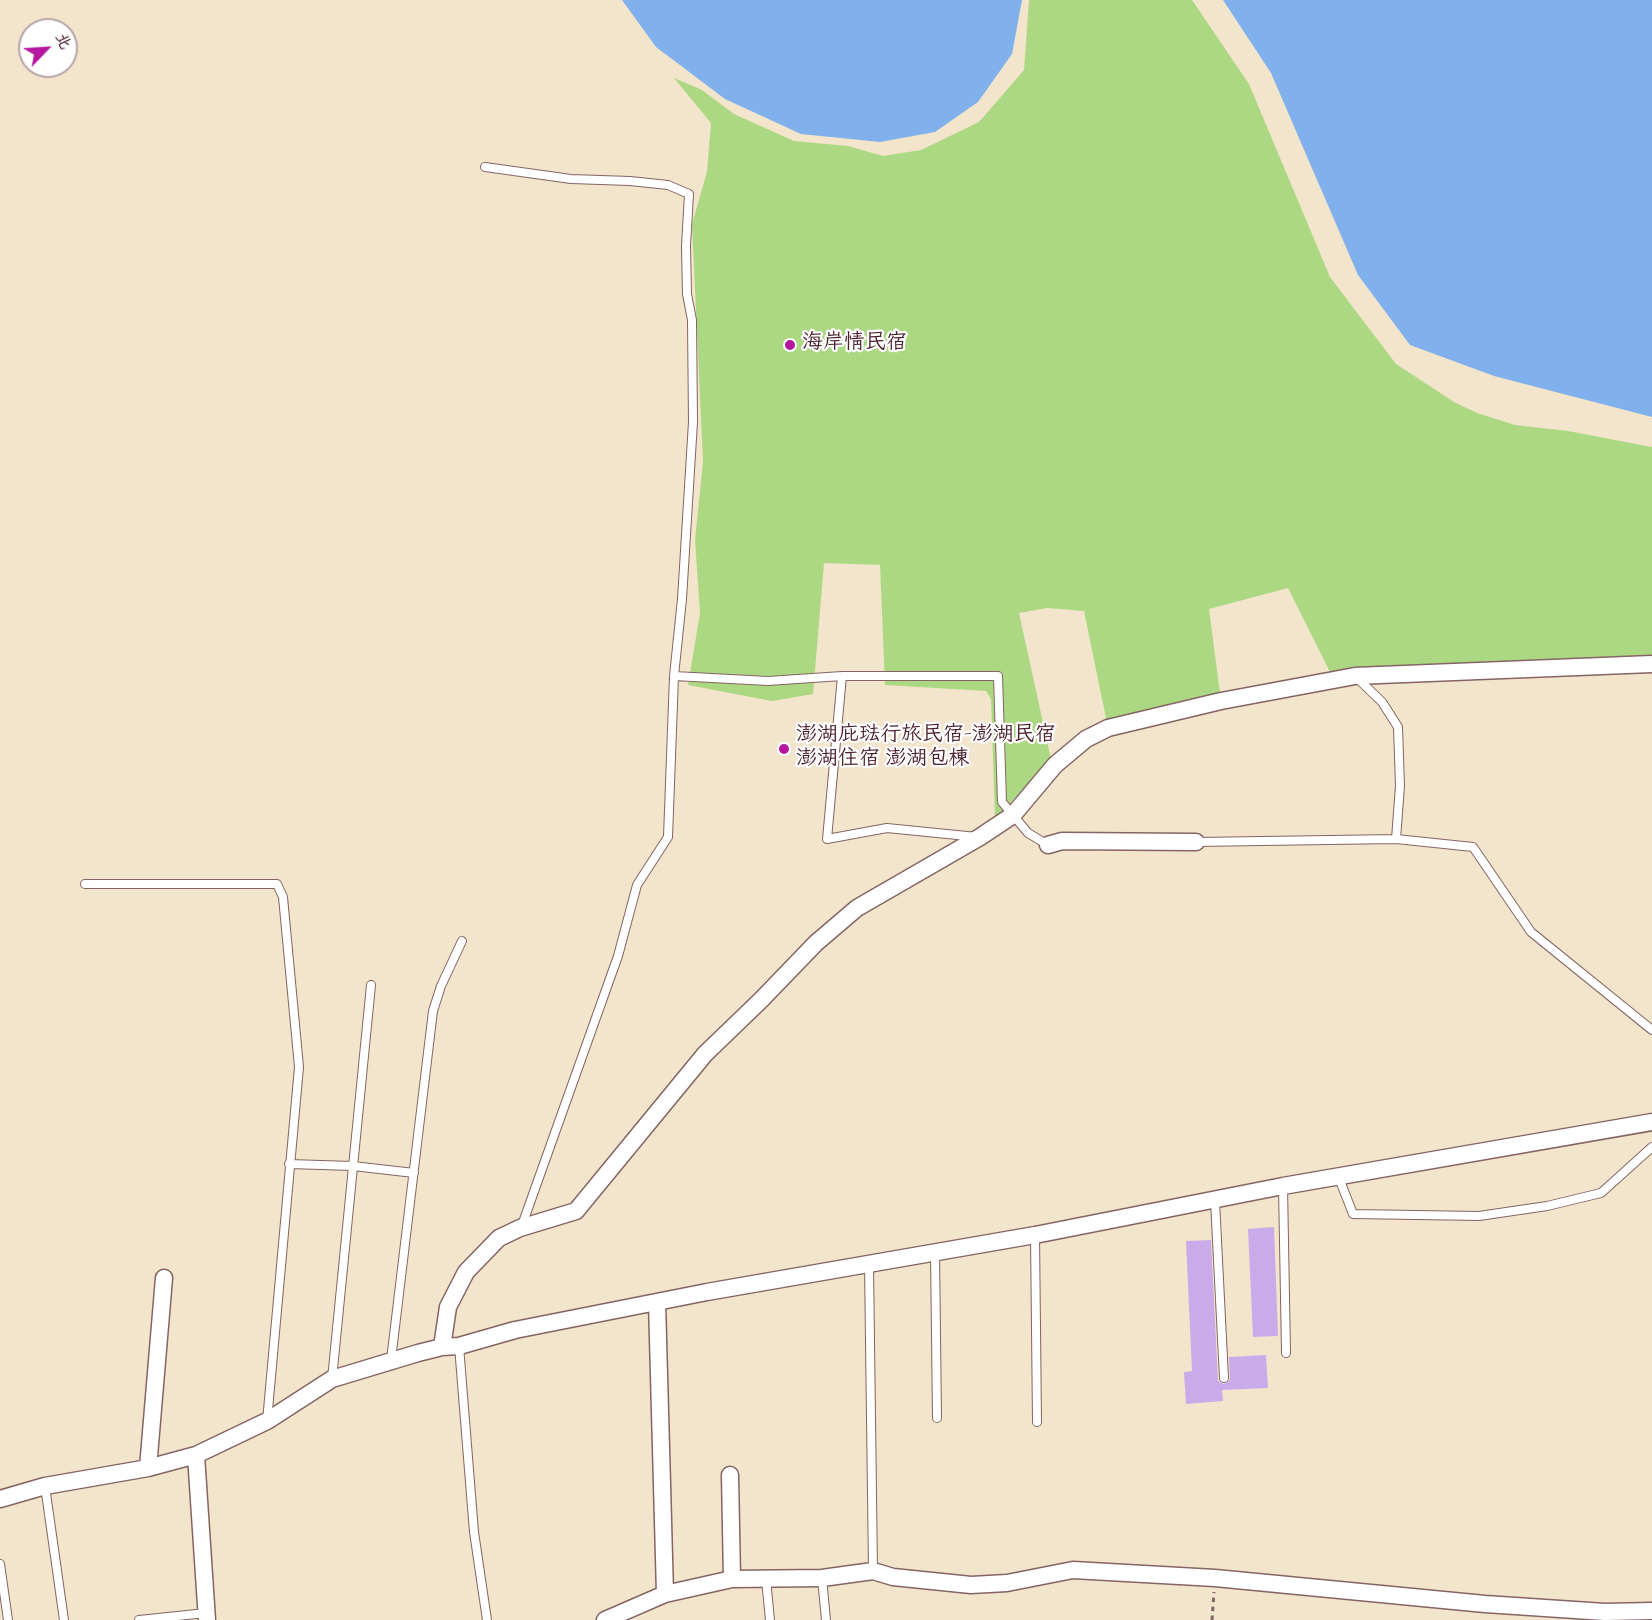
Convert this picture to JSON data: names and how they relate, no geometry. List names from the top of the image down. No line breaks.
{"places":["海岸情民宿","澎湖庇琺行旅民宿-澎湖民宿 澎湖住宿 澎湖包棟"],"north":"top right"}
